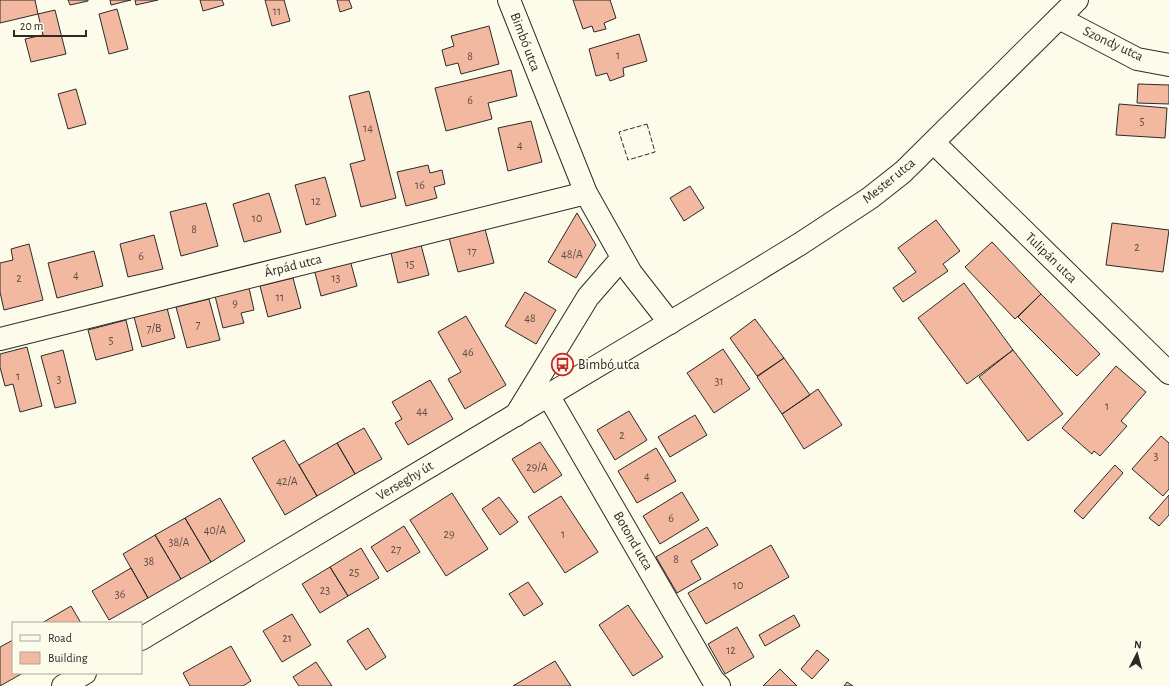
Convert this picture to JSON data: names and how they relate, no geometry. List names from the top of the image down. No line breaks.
{"streets":{"street":["Bimbó utca","Szondy utca","Mester utca","Tulipán utca","Árpád utca","Verseghy út","Botond utca"]},"crossings":[["Bimbó utca","Mester utca"],["Bimbó utca","Árpád utca"],["Bimbó utca","Verseghy út"],["Szondy utca","Mester utca"],["Mester utca","Tulipán utca"],["Mester utca","Verseghy út"],["Verseghy út","Botond utca"]],"places":{"bus stop":["Bimbó utca"]},"house_numbers":["11","1","8","6","5","14","4","16","12","10","8","2","17","48/A","6","15","4","2","13","11","9","48","7","7/B","5","46","1","3","31","1","44","2","3","29/A","4","42/A","6","40/A","29","1","38/A","27","8","38","25","10","23","36","21","12"],"legend":["Road","Building"],"scale_bar":"20 m","north":"top"}
